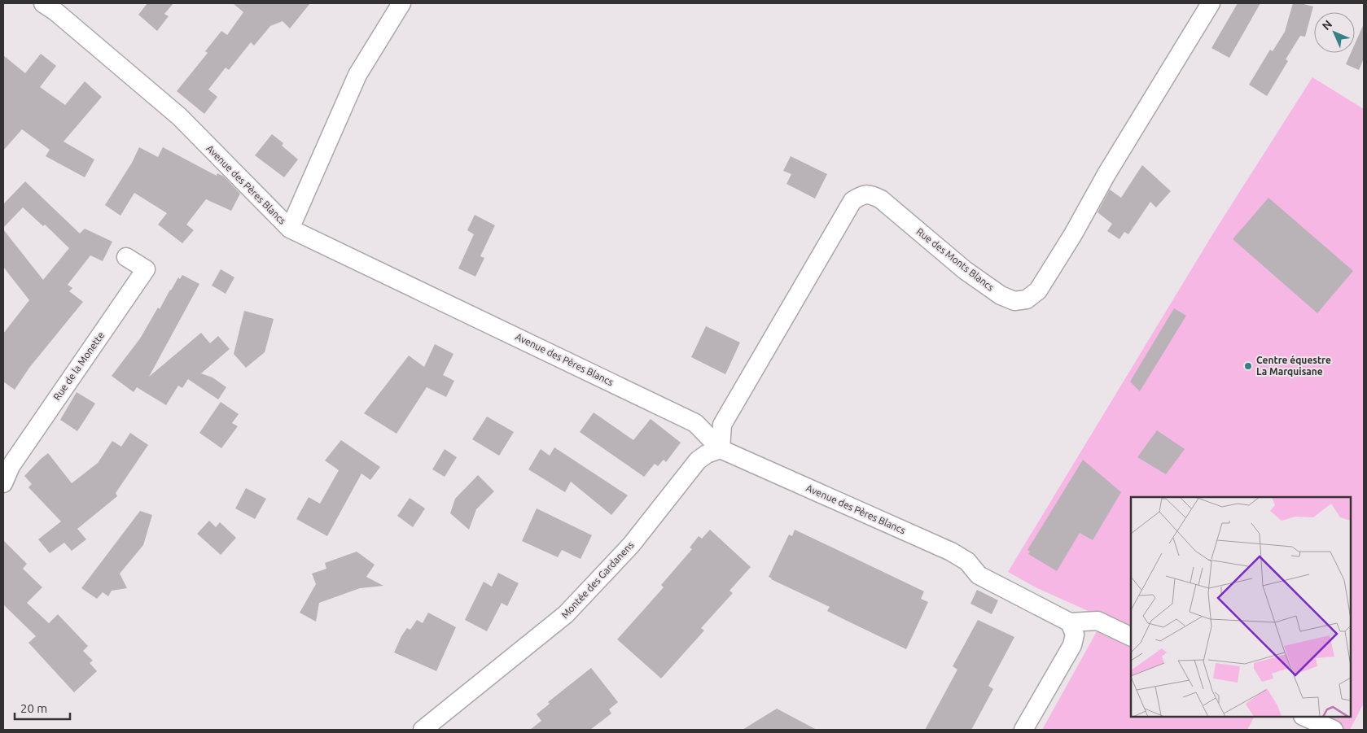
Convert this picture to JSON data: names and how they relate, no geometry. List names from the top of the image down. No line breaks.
{"streets":{"street":["Avenue des Pères Blancs","Rue des Monts Blancs","Rue de la Monette","Montée des Gardanens"]},"crossings":[["Avenue des Pères Blancs","Rue des Monts Blancs"],["Avenue des Pères Blancs","Montée des Gardanens"],["Rue des Monts Blancs","Montée des Gardanens"]],"places":["Centre équestre La Marquisane"],"scale_bar":"20 m","north":"top left"}
